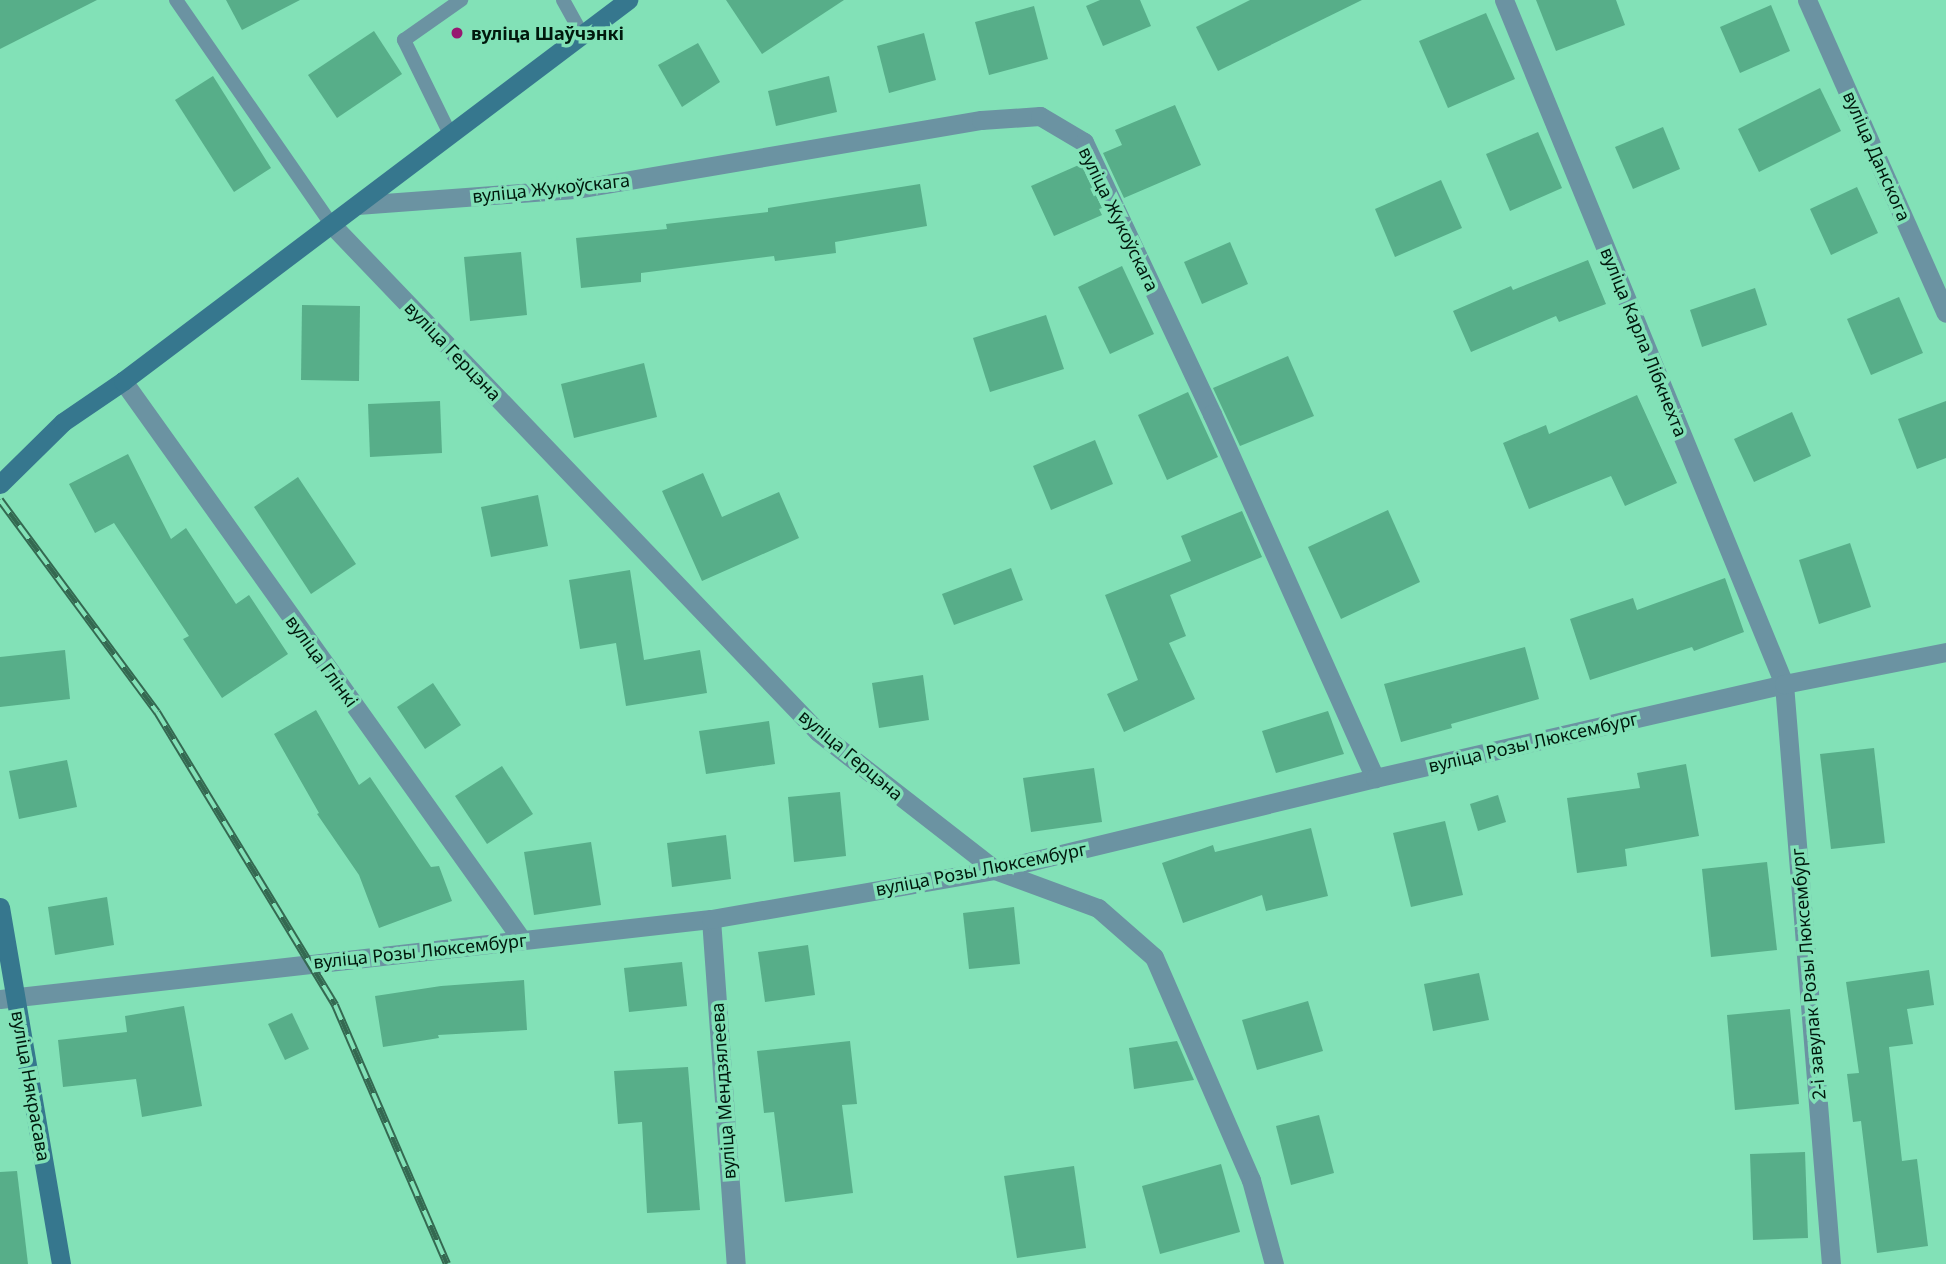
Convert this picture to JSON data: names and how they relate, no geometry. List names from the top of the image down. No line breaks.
{"streets":{"main road":["вуліца Някрасава"],"street":["вуліца Данскога","вуліца Жукоўскага","вуліца Карла Лібкнехта","вуліца Герцэна","вуліца Глінкі","вуліца Розы Люксембург","2-і завулак Розы Люксембург","вуліца Мендзялеева"]},"crossings":[["вуліца Жукоўскага","вуліца Розы Люксембург"],["вуліца Карла Лібкнехта","вуліца Розы Люксембург"],["вуліца Карла Лібкнехта","2-і завулак Розы Люксембург"],["вуліца Герцэна","вуліца Розы Люксембург"],["вуліца Глінкі","вуліца Розы Люксембург"],["вуліца Розы Люксембург","2-і завулак Розы Люксембург"],["вуліца Розы Люксембург","вуліца Някрасава"],["вуліца Розы Люксембург","вуліца Мендзялеева"]],"places":["вуліца Шаўчэнкі"]}
